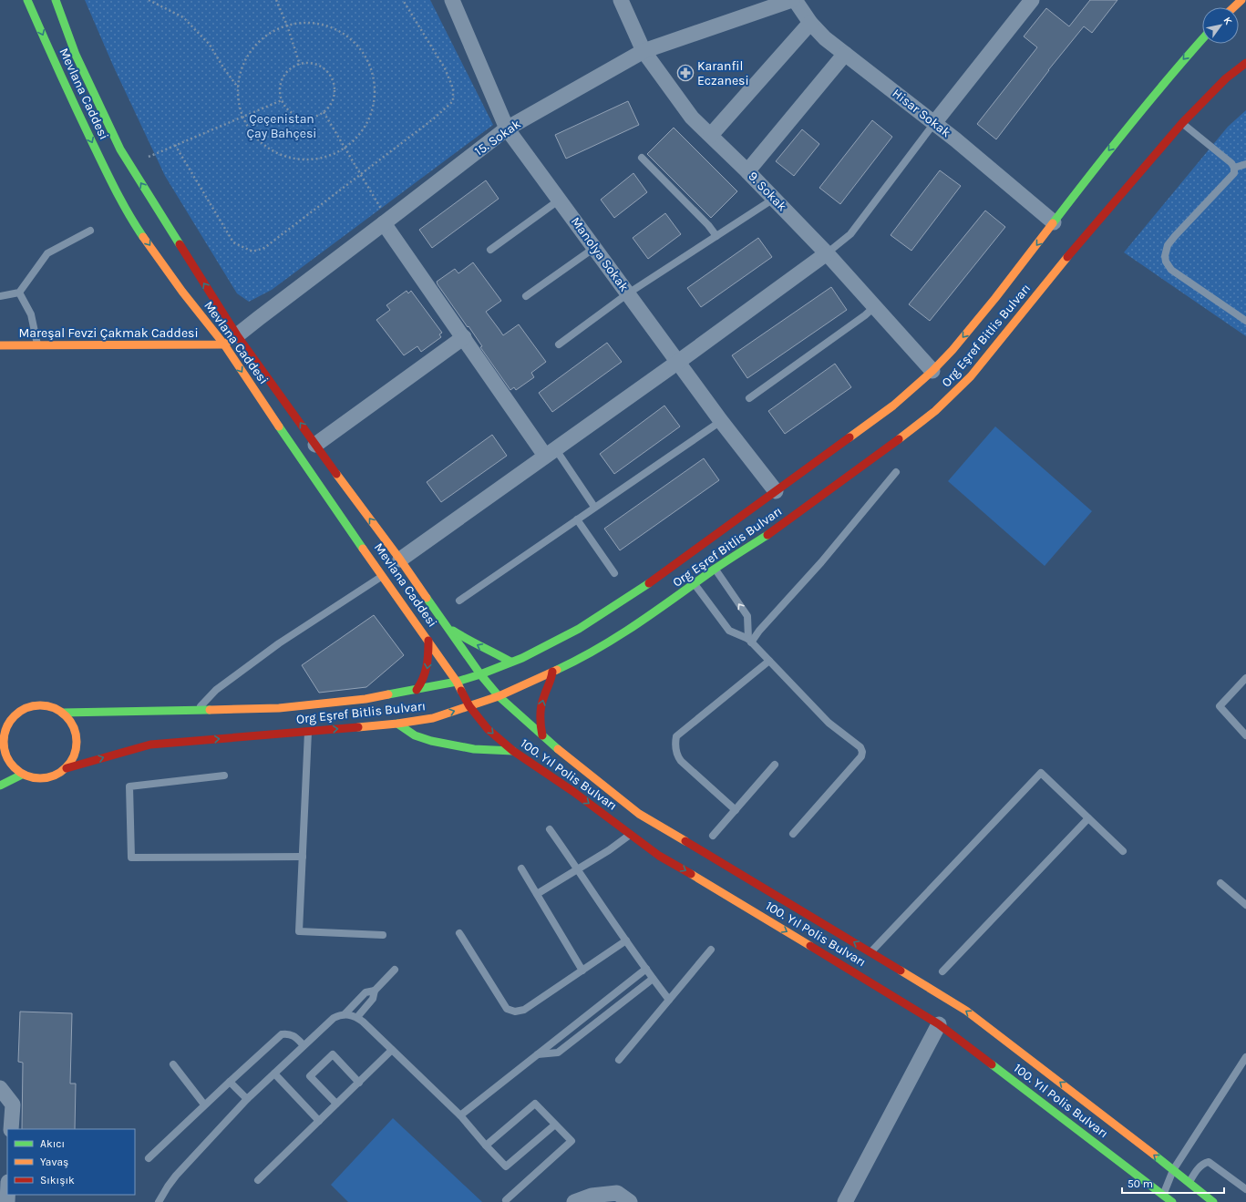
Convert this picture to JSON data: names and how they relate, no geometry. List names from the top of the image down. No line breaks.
{"streets":{"main road":["Mevlana Caddesi","Mareşal Fevzi Çakmak Caddesi","Org Eşref Bitlis Bulvarı","100. Yıl Polis Bulvarı"],"street":["Hisar Sokak","15. Sokak","9. Sokak","Manolya Sokak"]},"crossings":[["Mevlana Caddesi","15. Sokak"],["Mevlana Caddesi","Mareşal Fevzi Çakmak Caddesi"],["Mevlana Caddesi","Org Eşref Bitlis Bulvarı"],["Mevlana Caddesi","100. Yıl Polis Bulvarı"],["Hisar Sokak","15. Sokak"],["15. Sokak","9. Sokak"],["15. Sokak","Manolya Sokak"],["Org Eşref Bitlis Bulvarı","100. Yıl Polis Bulvarı"]],"one_way":["100. Yıl Polis Bulvarı"],"parks":["Çeçenistan Çay Bahçesi"],"places":{"pharmacy":["Karanfil Eczanesi"]},"legend":["Akıcı","Yavaş","Sıkışık"],"scale_bar":"50 m","north":"top right"}
